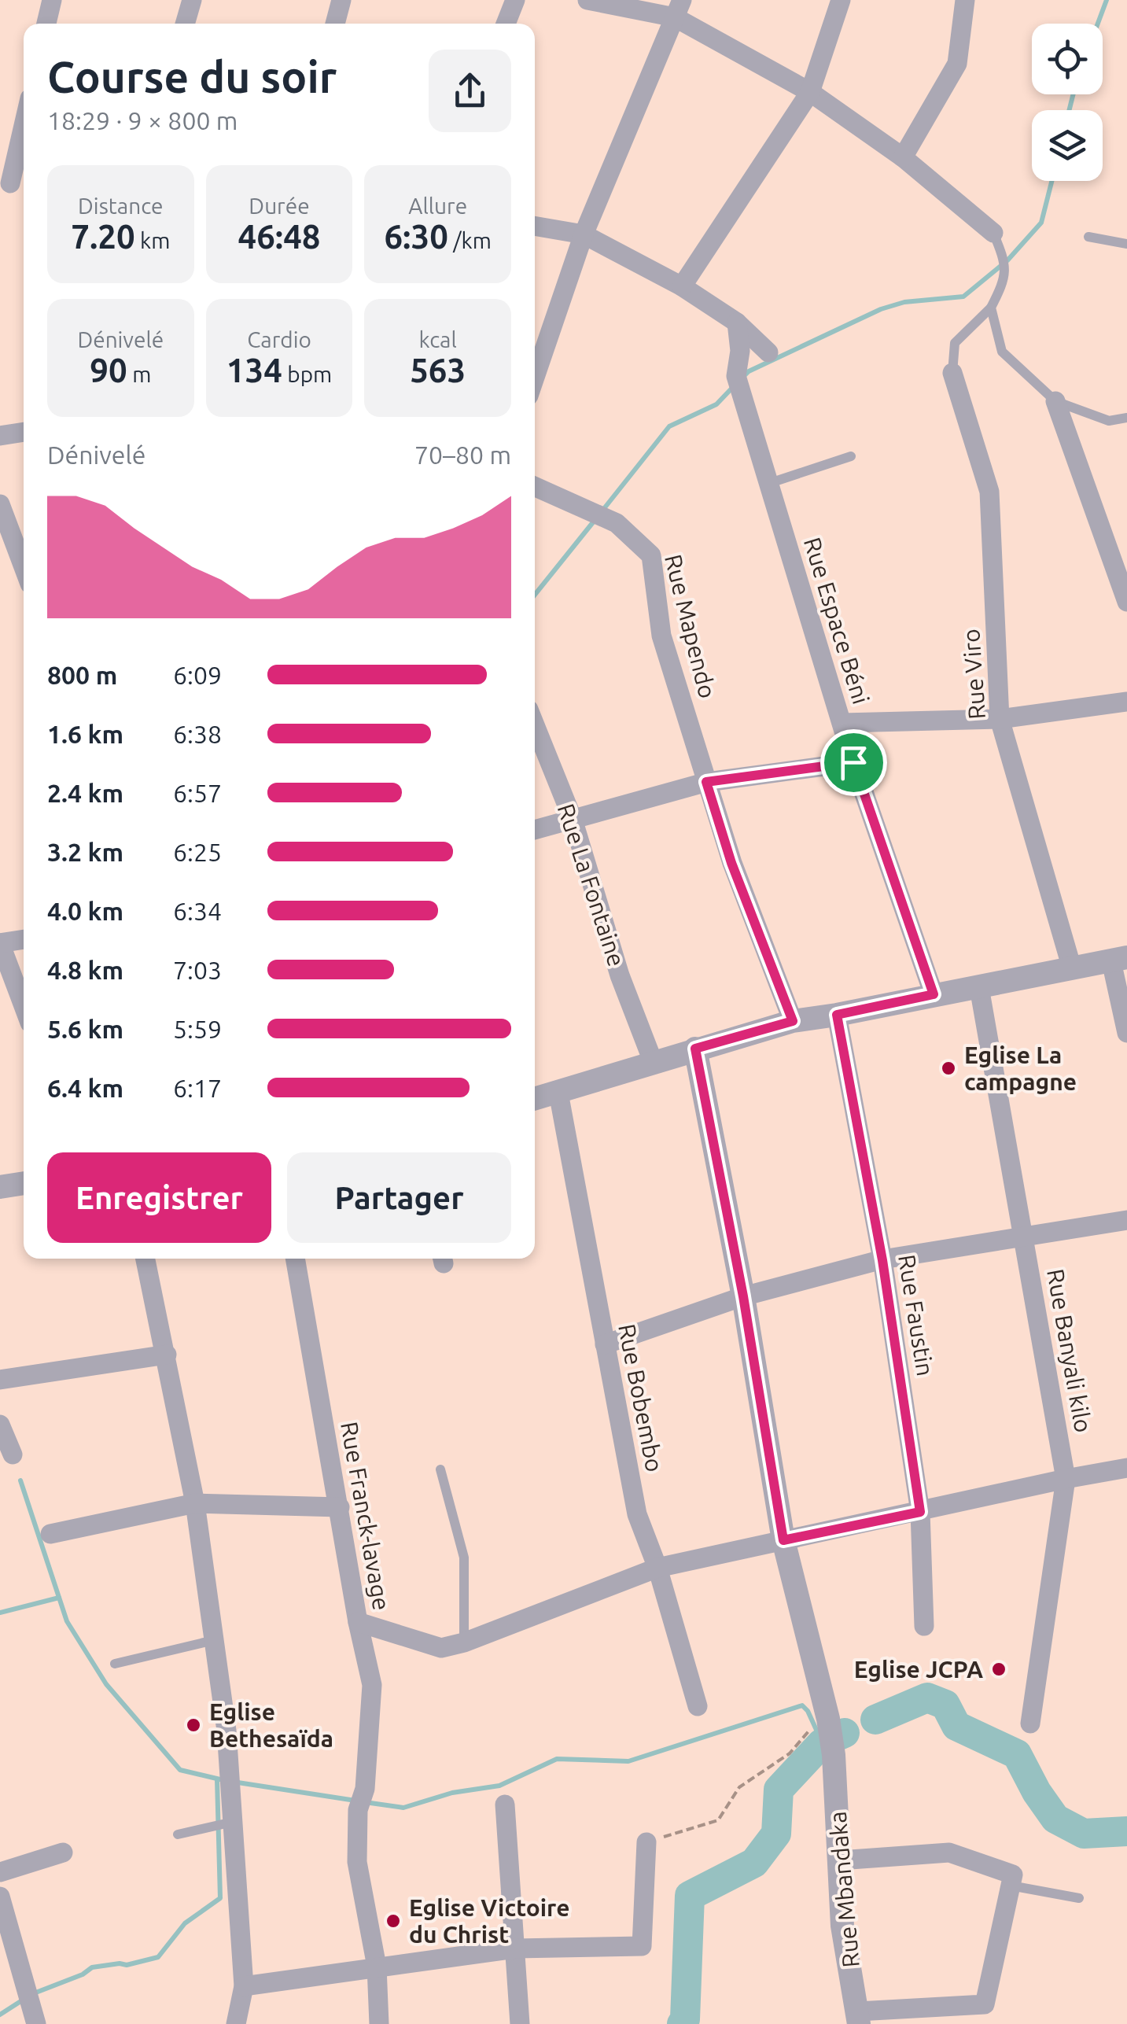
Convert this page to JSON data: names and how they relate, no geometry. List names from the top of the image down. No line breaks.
{"streets":{"street":["Rue Espace Béni","Rue Mapendo","Rue Viro","Rue La Fontaine","Rue Faustin","Rue Banyali kilo","Rue Bobembo","Rue Franck-lavage","Rue Mbandaka"]},"places":["Eglise La campagne","Eglise JCPA","Eglise Bethesaïda","Eglise Victoire du Christ"],"page":{"heading":["Course du soir","18:29 · 9 × 800 m"],"stats":[["Distance","7.20 km"],["Durée","46:48"],["Allure","6:30 /km"],["Dénivelé","90 m"],["Cardio","134 bpm"],["kcal","563"]],"chart":["Dénivelé","70–80 m"],"list":[{"name":"800 m","note":"6:09"},{"name":"1.6 km","note":"6:38"},{"name":"2.4 km","note":"6:57"},{"name":"3.2 km","note":"6:25"},{"name":"4.0 km","note":"6:34"},{"name":"4.8 km","note":"7:03"},{"name":"5.6 km","note":"5:59"},{"name":"6.4 km","note":"6:17"}],"buttons":["Enregistrer","Partager"]}}
